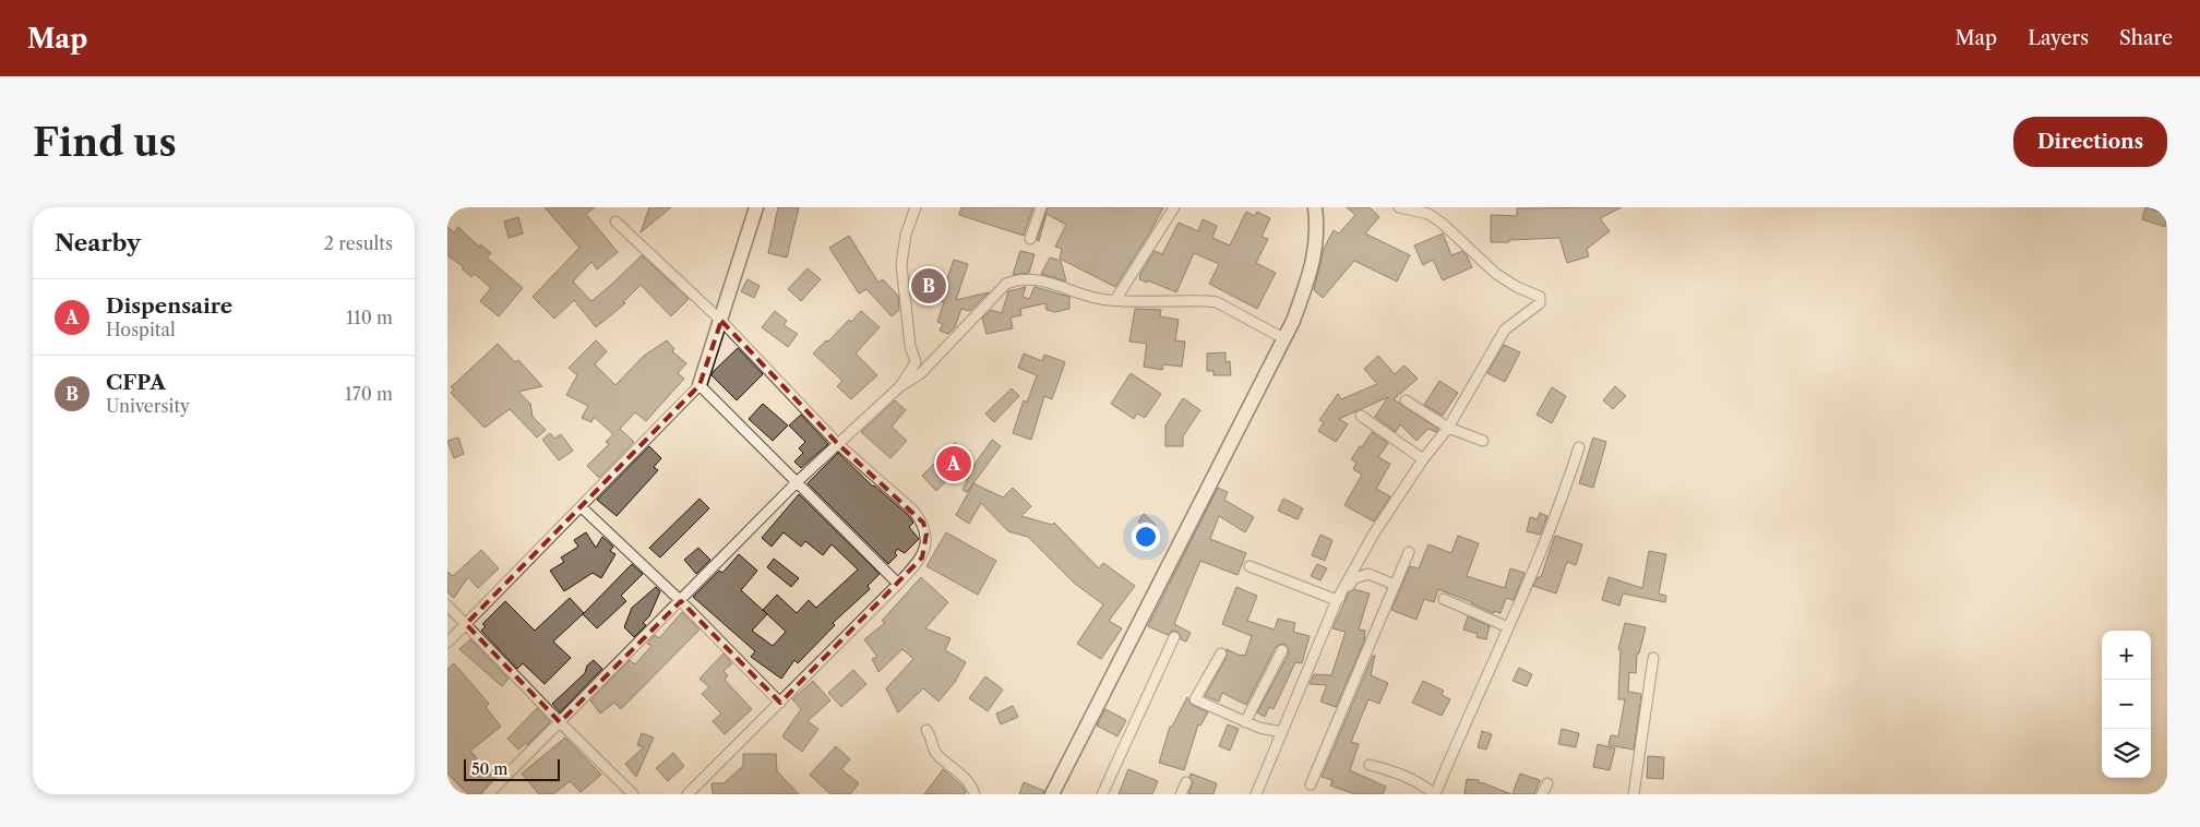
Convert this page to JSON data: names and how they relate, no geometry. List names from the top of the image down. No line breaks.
{"scale_bar":"50 m","page":{"header":"Map","nav":["Map","Layers","Share"],"buttons":"Directions","title":"Find us","heading":["Nearby","2 results"],"pins":["B","A"],"list":[{"mark":"A","name":"Dispensaire","note":"Hospital","value":"110 m"},{"mark":"B","name":"CFPA","note":"University","value":"170 m"}],"map_buttons":["+","−"],"scale":"50 m"}}
